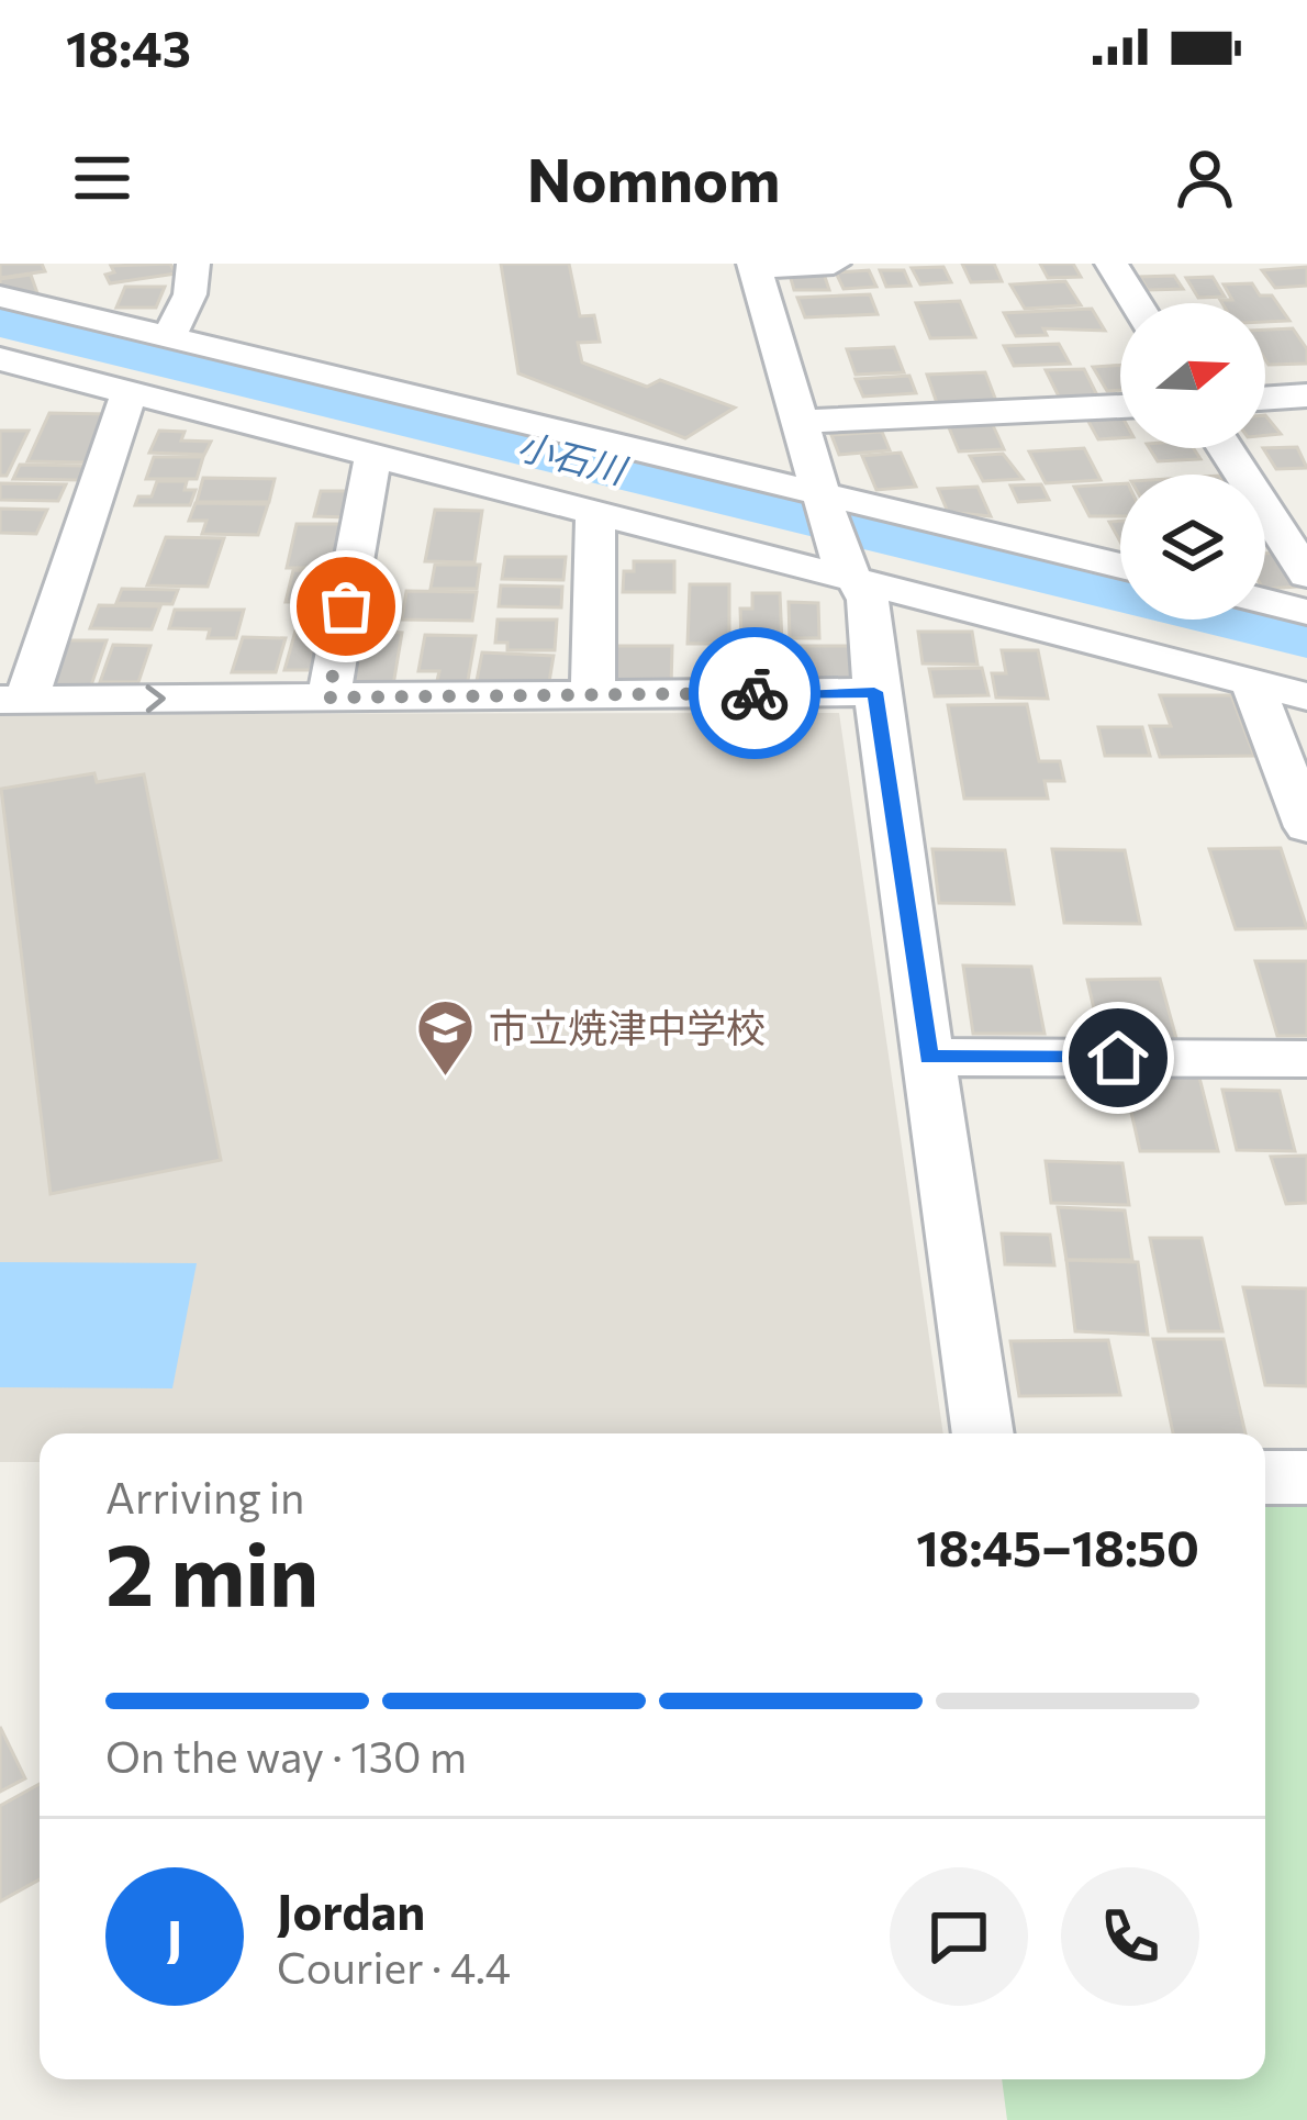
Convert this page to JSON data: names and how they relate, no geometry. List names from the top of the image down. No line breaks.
{"water":["小石川"],"places":{"school or university":["市立焼津中学校"]},"north":"right","page":{"status":"18:43","header":"Nomnom","heading":["2 min","Arriving in","18:45–18:50"],"panel":["Jordan","Courier · 4.4"],"bar":"On the way · 130 m","round":"J"}}
